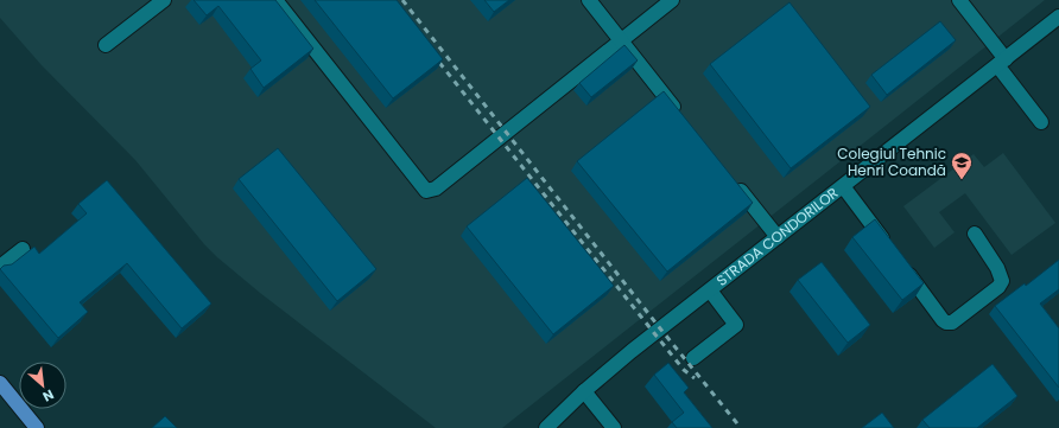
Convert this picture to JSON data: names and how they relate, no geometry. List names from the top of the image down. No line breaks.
{"streets":{"street":["STRADA CONDORILOR"]},"places":{"school or university":["Colegiul Tehnic Henri Coandă"]},"north":"bottom right"}
